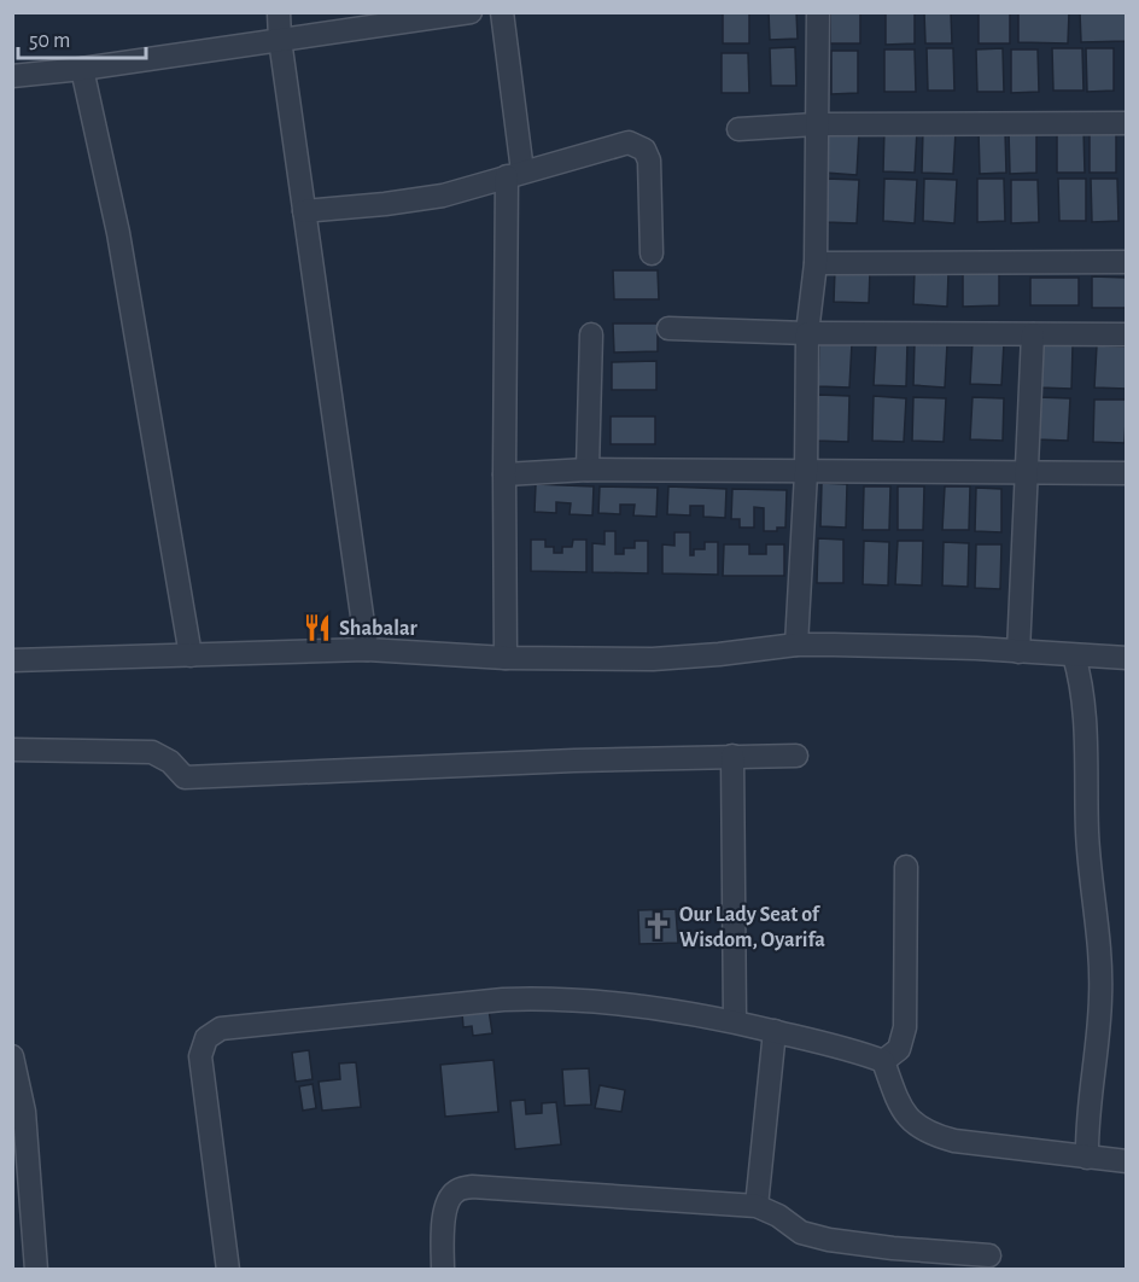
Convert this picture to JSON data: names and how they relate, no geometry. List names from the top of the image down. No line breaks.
{"places":{"restaurant":["Shabalar"],"church":["Our Lady Seat of Wisdom, Oyarifa"]},"scale_bar":"50 m"}
